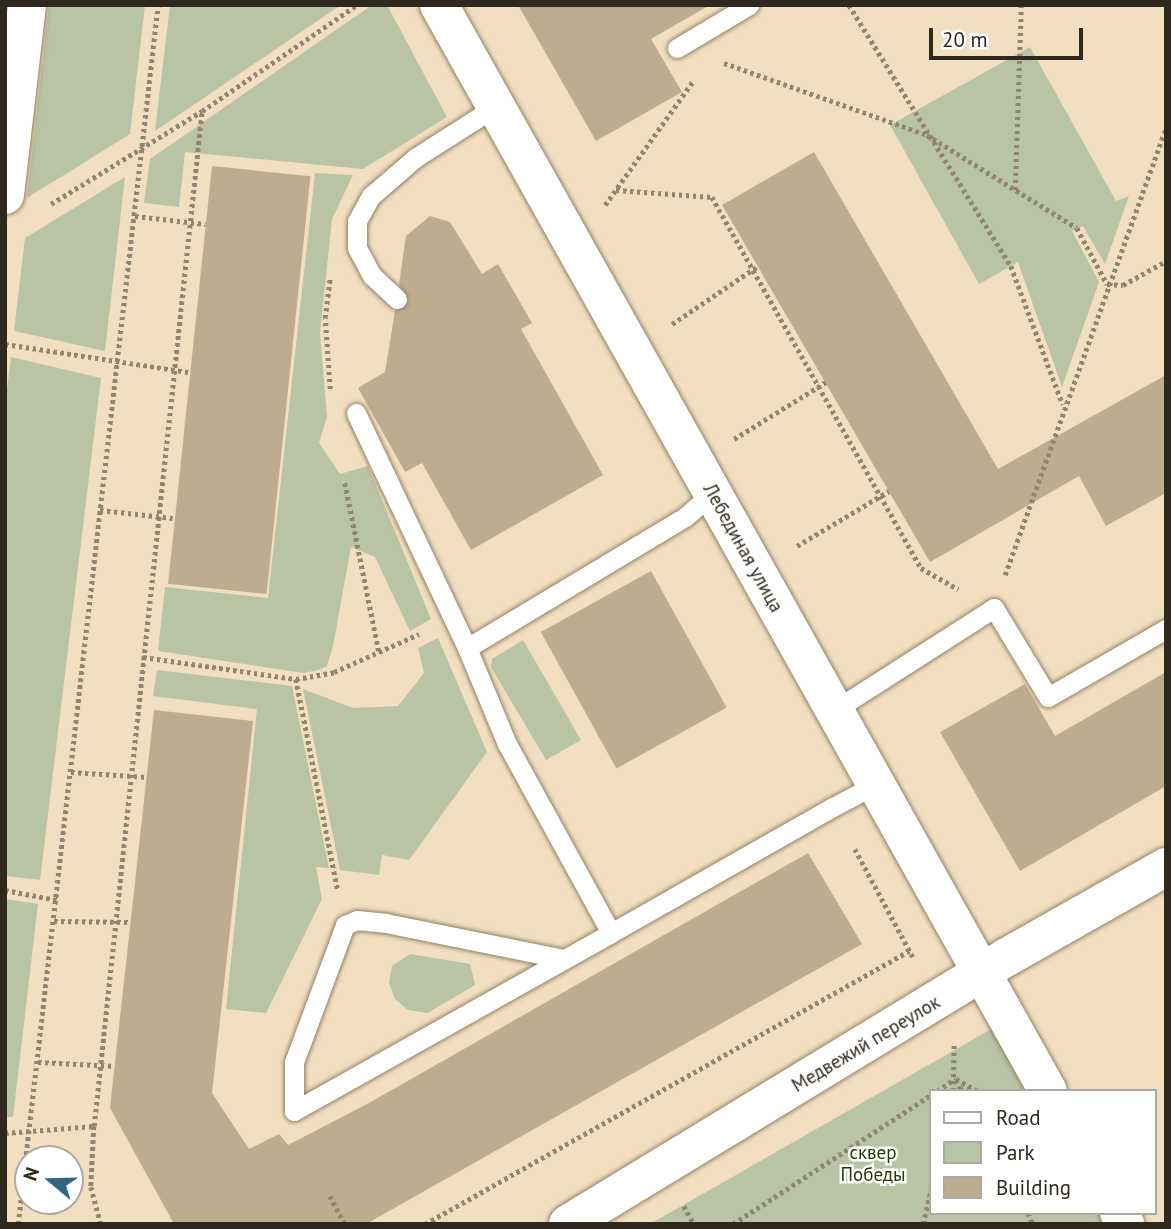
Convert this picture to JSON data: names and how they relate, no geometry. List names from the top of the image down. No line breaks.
{"streets":{"street":["Лебединая улица","Медвежий переулок"]},"crossings":[["Лебединая улица","Медвежий переулок"]],"parks":["сквер Победы"],"legend":["Road","Park","Building"],"scale_bar":"20 m","north":"left"}
